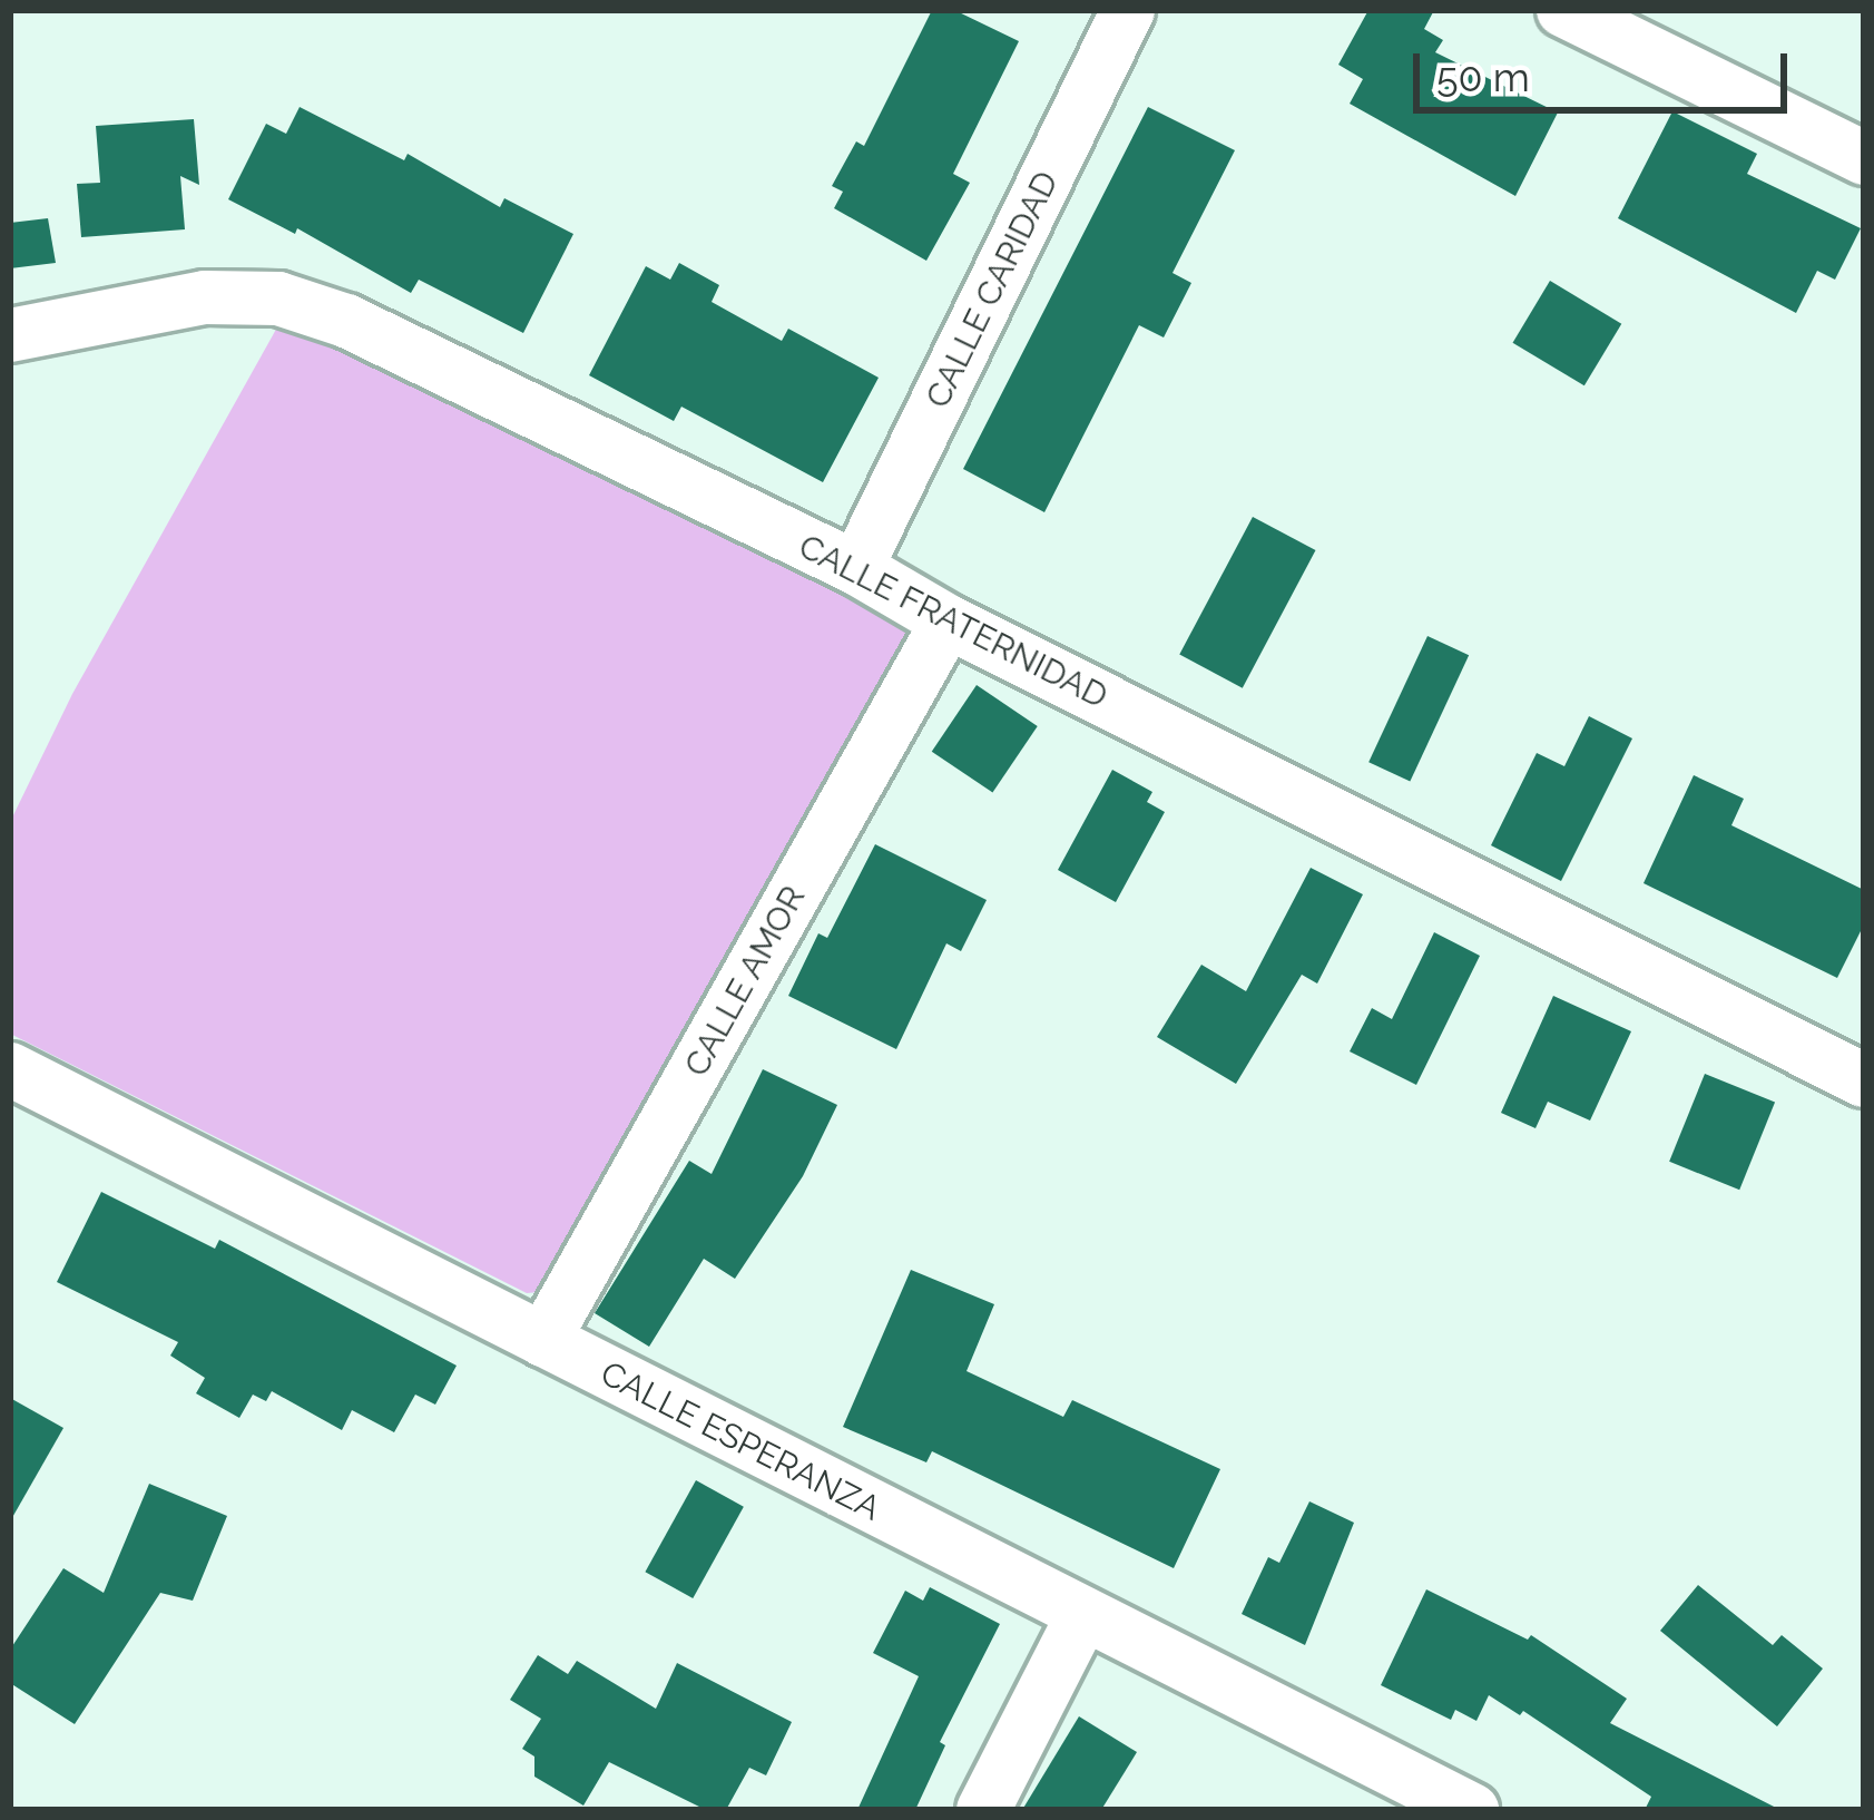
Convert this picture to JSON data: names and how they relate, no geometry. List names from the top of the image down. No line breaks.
{"streets":{"street":["CALLE CARIDAD","CALLE FRATERNIDAD","CALLE AMOR","CALLE ESPERANZA"]},"crossings":[["CALLE CARIDAD","CALLE FRATERNIDAD"],["CALLE FRATERNIDAD","CALLE AMOR"],["CALLE AMOR","CALLE ESPERANZA"]],"scale_bar":"50 m"}
